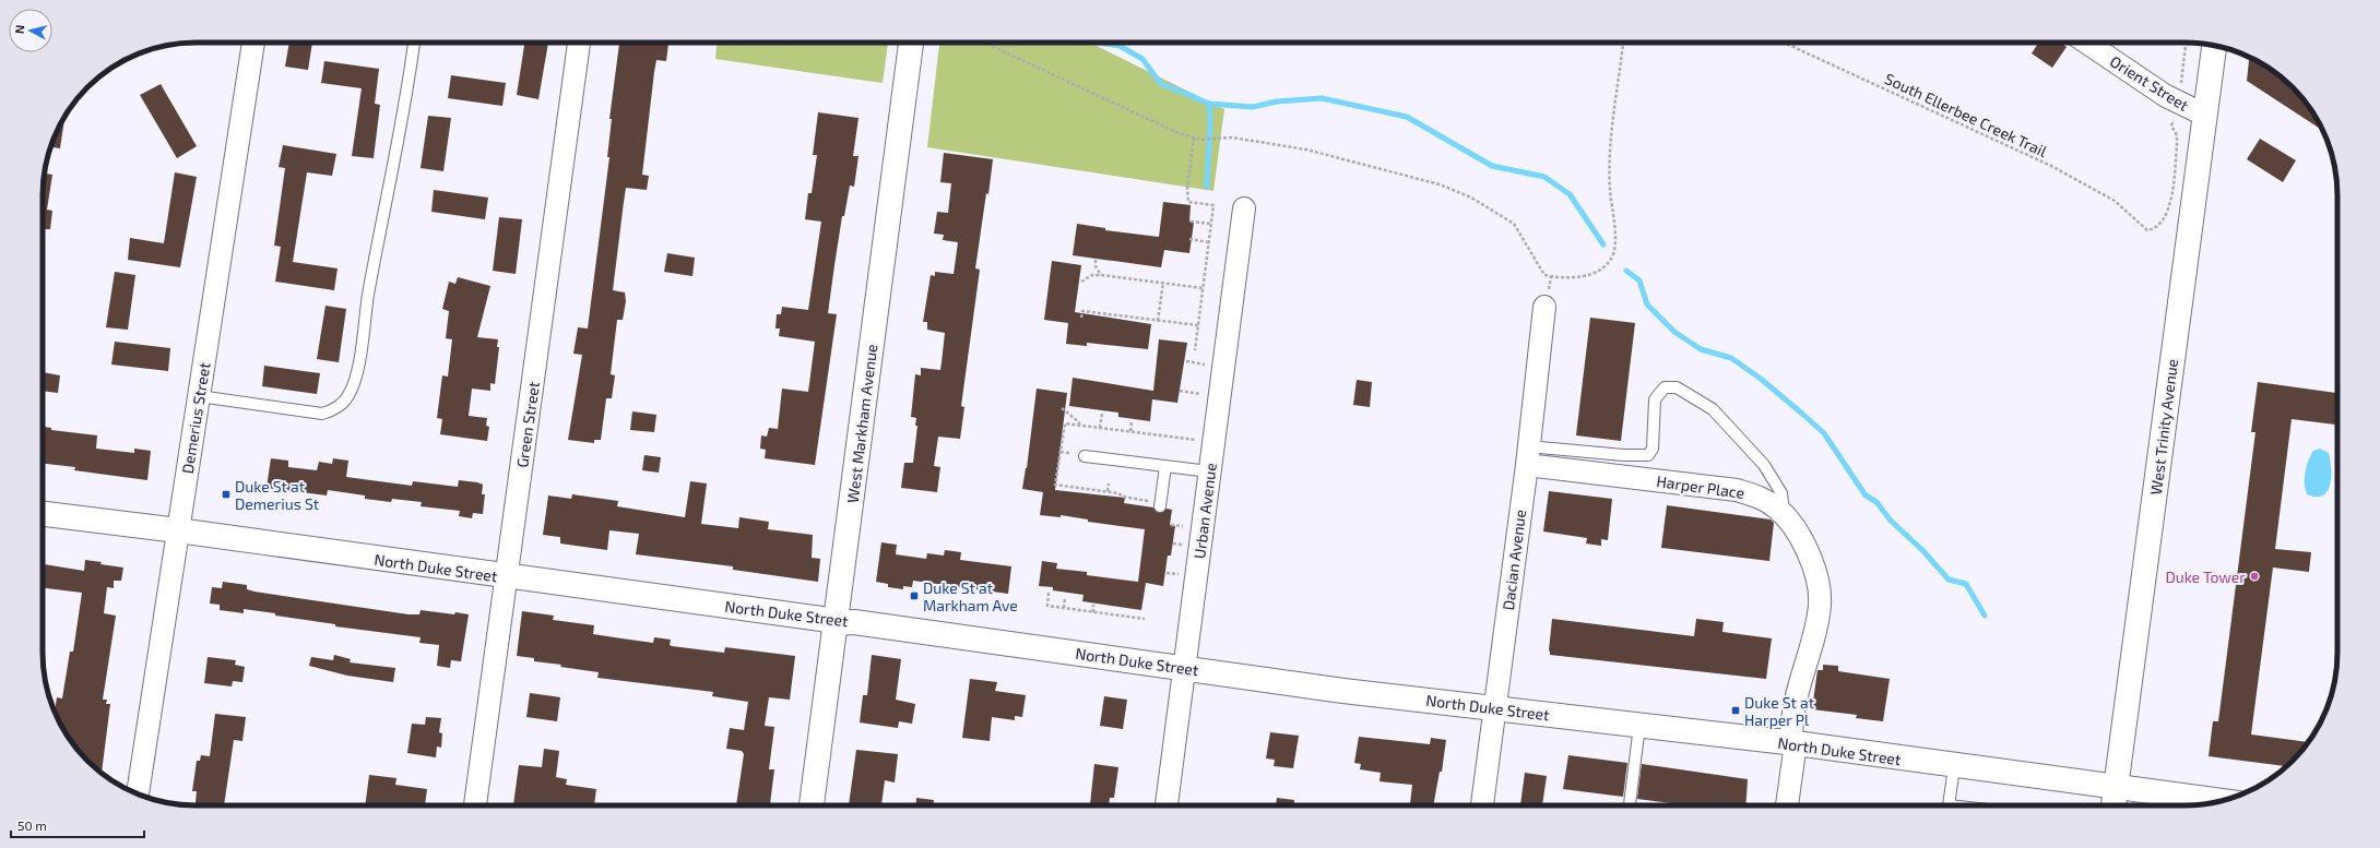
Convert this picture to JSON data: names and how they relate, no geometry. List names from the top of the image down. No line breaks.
{"streets":{"main road":["West Markham Avenue","West Trinity Avenue","North Duke Street"],"street":["Orient Street","Demerius Street","Green Street","Harper Place","Urban Avenue","Dacian Avenue"],"path":["South Ellerbee Creek Trail"]},"crossings":[["Orient Street","West Trinity Avenue"],["Demerius Street","North Duke Street"],["West Markham Avenue","North Duke Street"],["Green Street","North Duke Street"],["West Trinity Avenue","North Duke Street"],["Harper Place","Dacian Avenue"],["Harper Place","North Duke Street"],["Urban Avenue","North Duke Street"],["Dacian Avenue","North Duke Street"]],"places":{"transit":["Duke St at Demerius St","Duke St at Markham Ave","Duke St at Harper Pl"],"other":["Duke Tower"]},"scale_bar":"50 m","north":"left"}
